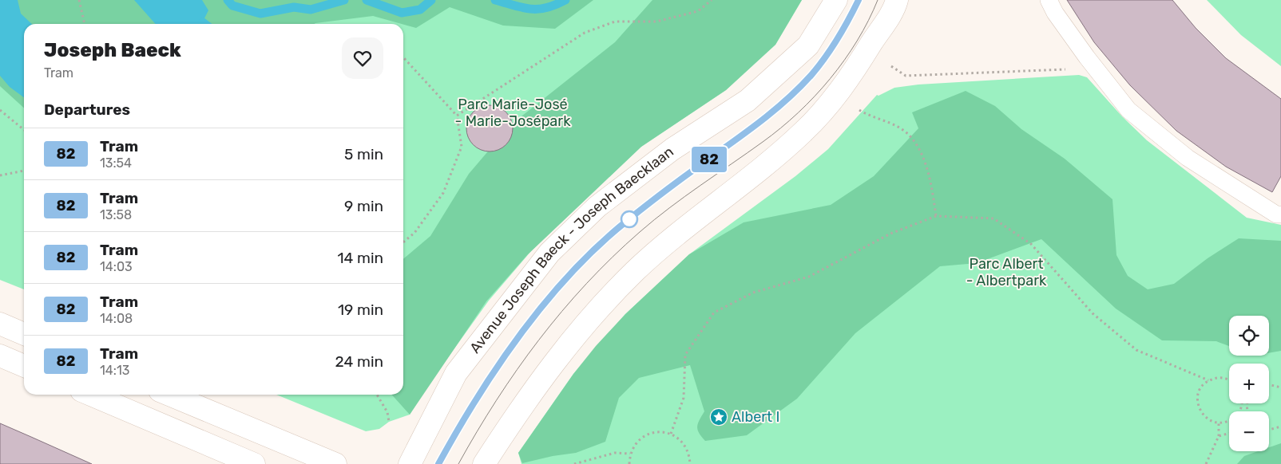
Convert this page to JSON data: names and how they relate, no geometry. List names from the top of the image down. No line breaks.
{"streets":{"street":["Avenue Joseph Baeck - Joseph Baecklaan"]},"parks":["Parc Marie-José - Marie-Josépark","Parc Albert - Albertpark"],"places":{"place":["Albert I"]},"lines":["tram line 82"],"page":{"on_map":"82","heading":[["Joseph Baeck","Tram"],"Departures"],"list":[{"mark":"82","name":"Tram","note":"13:54","value":"5 min"},{"mark":"82","name":"Tram","note":"13:58","value":"9 min"},{"mark":"82","name":"Tram","note":"14:03","value":"14 min"},{"mark":"82","name":"Tram","note":"14:08","value":"19 min"},{"mark":"82","name":"Tram","note":"14:13","value":"24 min"}],"map_buttons":["+","−"]}}
